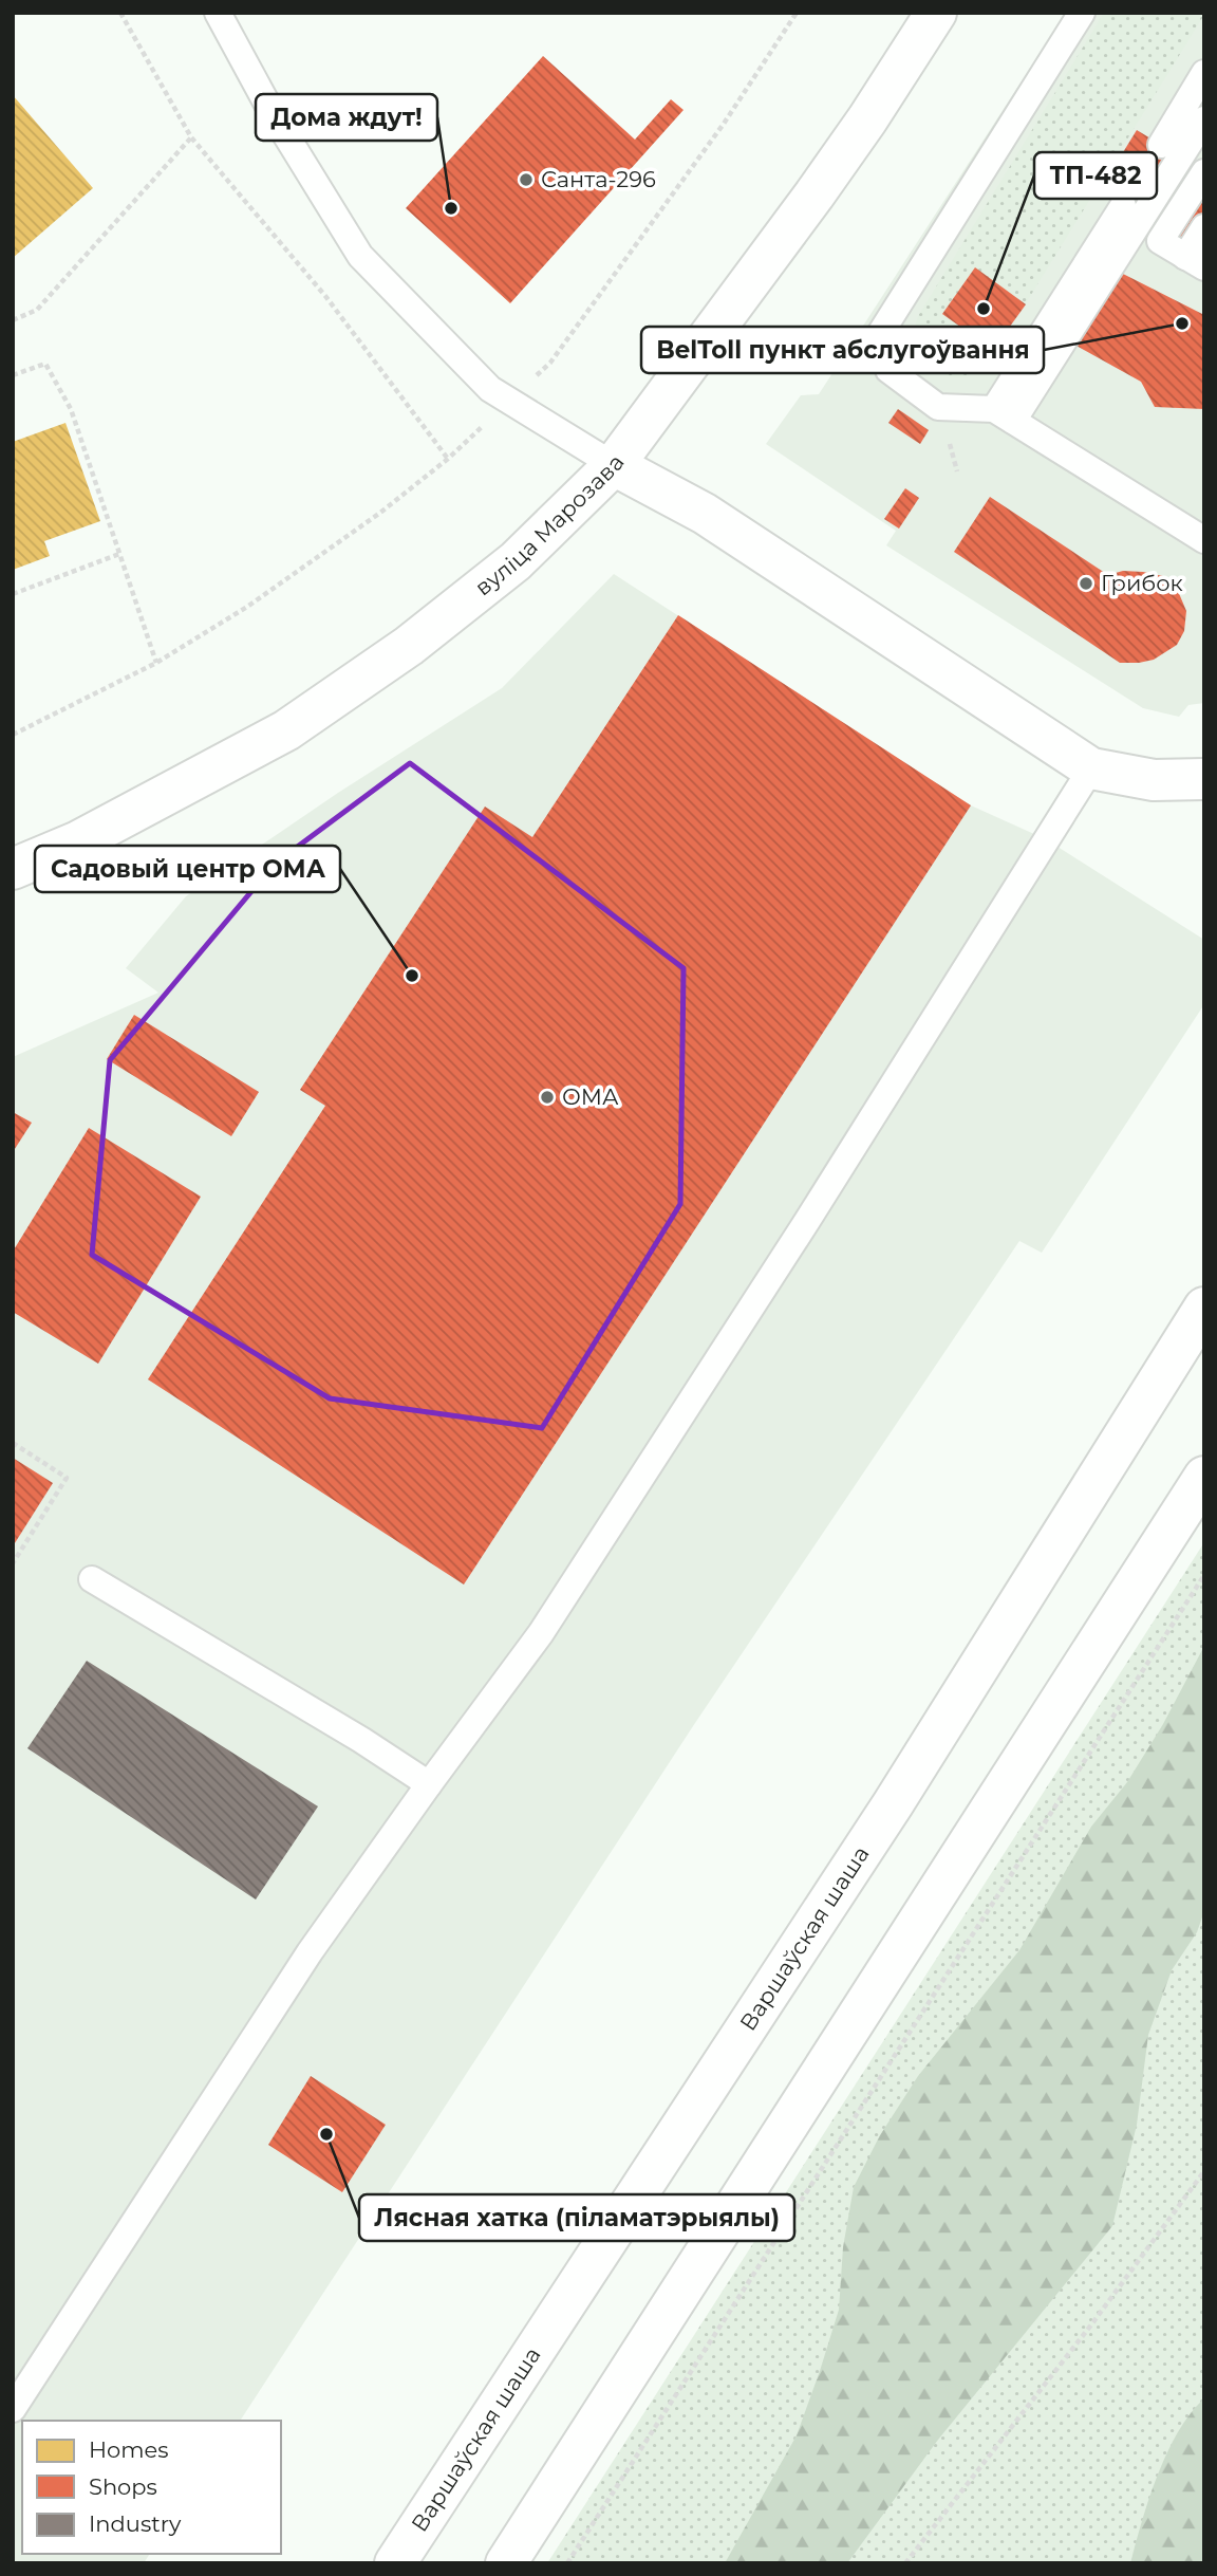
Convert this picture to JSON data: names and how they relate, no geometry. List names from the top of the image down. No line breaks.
{"streets":{"main road":["вуліца Марозава","Варшаўская шаша"]},"places":["Санта-296","Дома ждут!","ТП-482","BelToll пункт абслугоўвання","Грибок","Садовый центр ОМА","ОМА","Лясная хатка (піламатэрыялы)"],"legend":["Homes","Shops","Industry"]}
